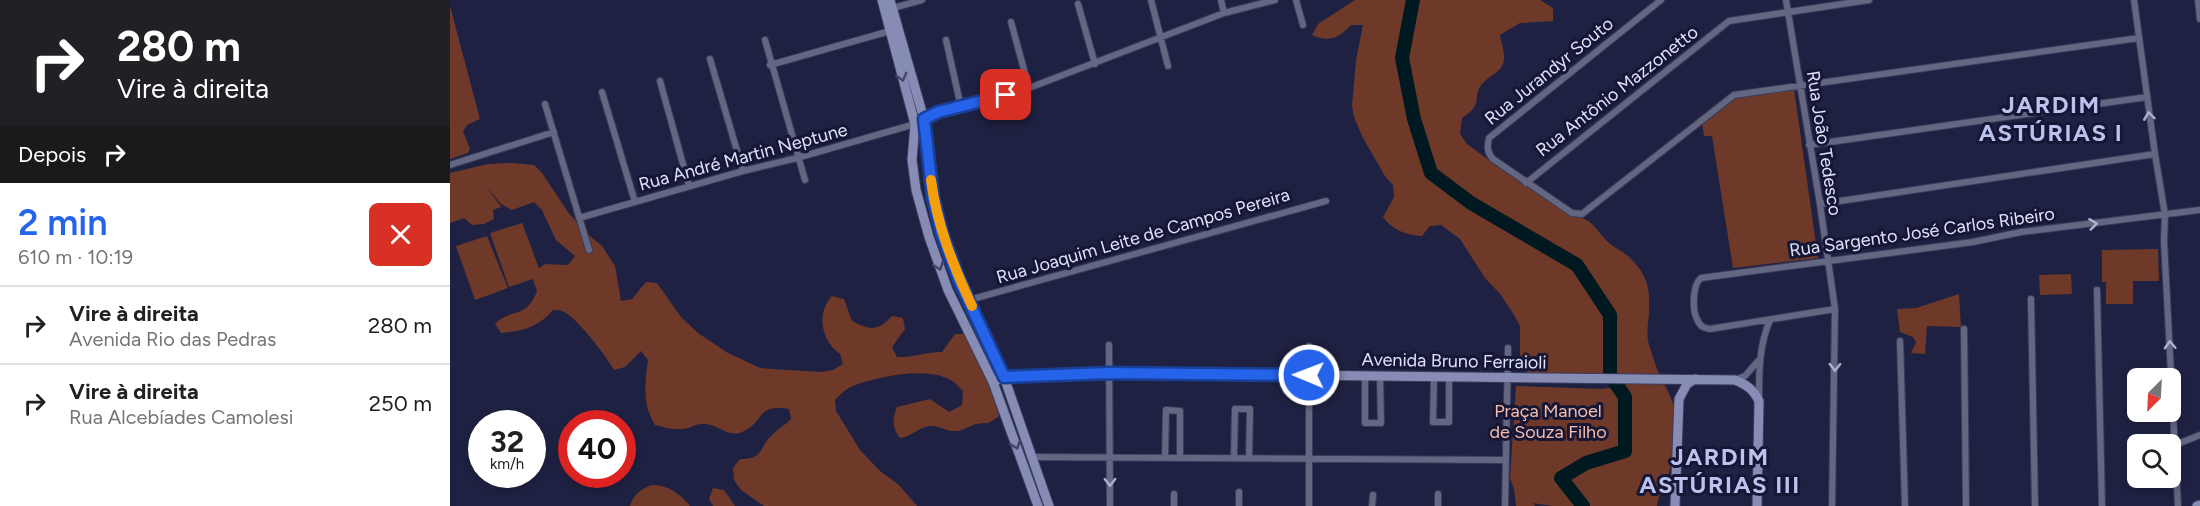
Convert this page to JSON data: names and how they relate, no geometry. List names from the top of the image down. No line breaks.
{"streets":{"street":["Rua Jurandyr Souto","Rua Antônio Mazzonetto","Rua João Tedesco","Rua André Martin Neptune","Rua Sargento José Carlos Ribeiro","Rua Joaquim Leite de Campos Pereira","Avenida Bruno Ferraioli"]},"crossings":[["Rua Jurandyr Souto","Rua Antônio Mazzonetto"],["Rua Antônio Mazzonetto","Rua João Tedesco"],["Rua João Tedesco","Rua Sargento José Carlos Ribeiro"]],"one_way":["Rua João Tedesco","Rua Sargento José Carlos Ribeiro"],"districts":["JARDIM ASTÚRIAS I","JARDIM ASTÚRIAS III"],"parks":["Praça Manoel de Souza Filho"],"north":"bottom left","page":{"turn":["280 m","Vire à direita"],"then":"Depois","heading":["2 min","610 m · 10:19"],"list":[{"name":"Vire à direita","note":"Avenida Rio das Pedras","value":"280 m"},{"name":"Vire à direita","note":"Rua Alcebíades Camolesi","value":"250 m"}],"speed":"32 km/h","limit":"40"}}
